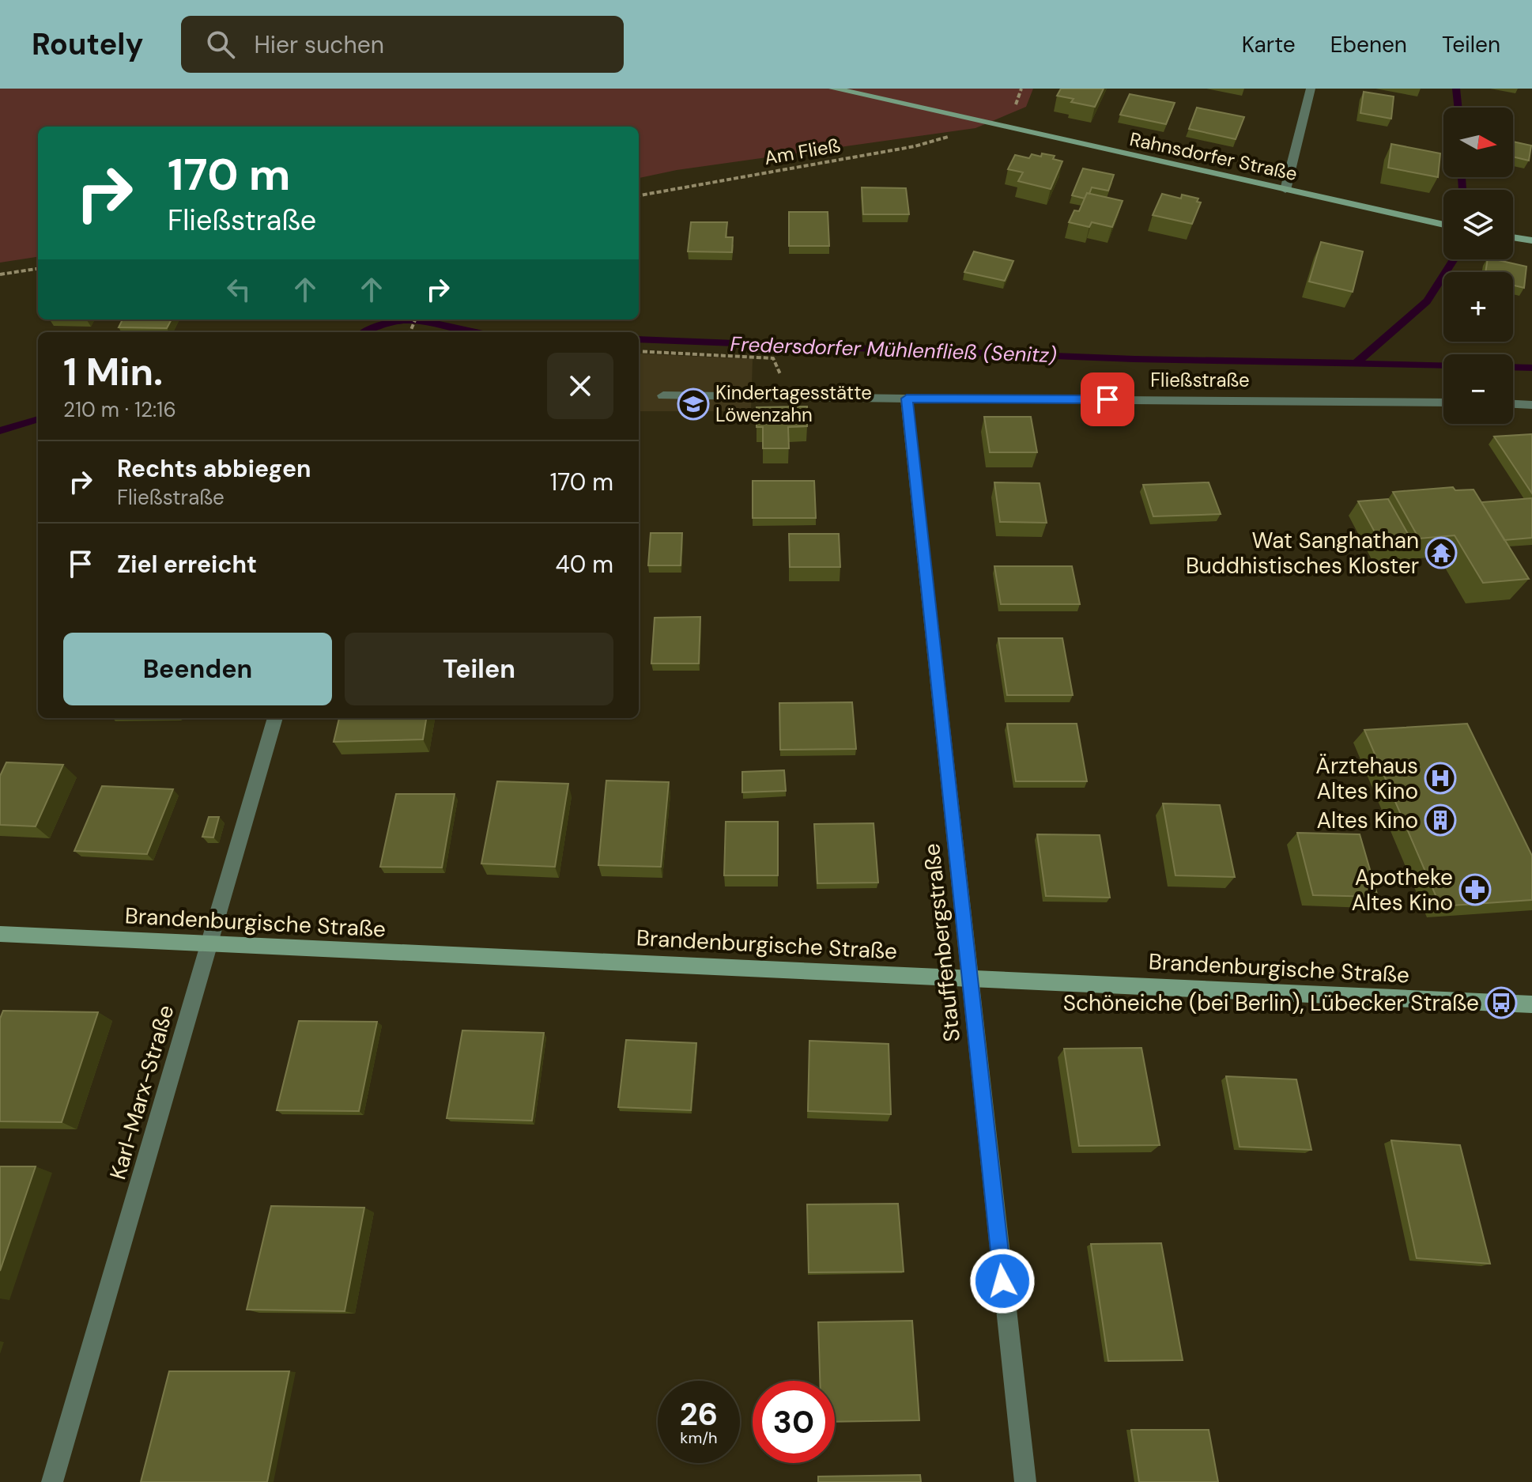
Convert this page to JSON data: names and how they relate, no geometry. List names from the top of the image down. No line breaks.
{"streets":{"street":["Rahnsdorfer Straße","Fließstraße","Brandenburgische Straße","Stauffenbergstraße","Karl-Marx-Straße"],"path":["Am Fließ"]},"crossings":[["Am Fließ","Rahnsdorfer Straße"],["Fließstraße","Stauffenbergstraße"],["Brandenburgische Straße","Stauffenbergstraße"],["Brandenburgische Straße","Karl-Marx-Straße"]],"water":["Fredersdorfer Mühlenfließ (Senitz)"],"places":{"school or university":["Kindertagesstätte Löwenzahn"],"temple":["Wat Sanghathan Buddhistisches Kloster"],"hospital":["Ärztehaus Altes Kino"],"building":["Altes Kino"],"pharmacy":["Apotheke Altes Kino"],"bus stop":["Schöneiche (bei Berlin), Lübecker Straße"]},"north":"right","page":{"header":"Routely","search":"Hier suchen","nav":["Karte","Ebenen","Teilen"],"map_buttons":["+","−"],"turn":["170 m","Fließstraße"],"heading":["1 Min.","210 m · 12:16"],"list":[{"name":"Rechts abbiegen","note":"Fließstraße","value":"170 m"},{"name":"Ziel erreicht","value":"40 m"}],"buttons":["Beenden","Teilen"],"speed":"26 km/h","limit":"30"}}
